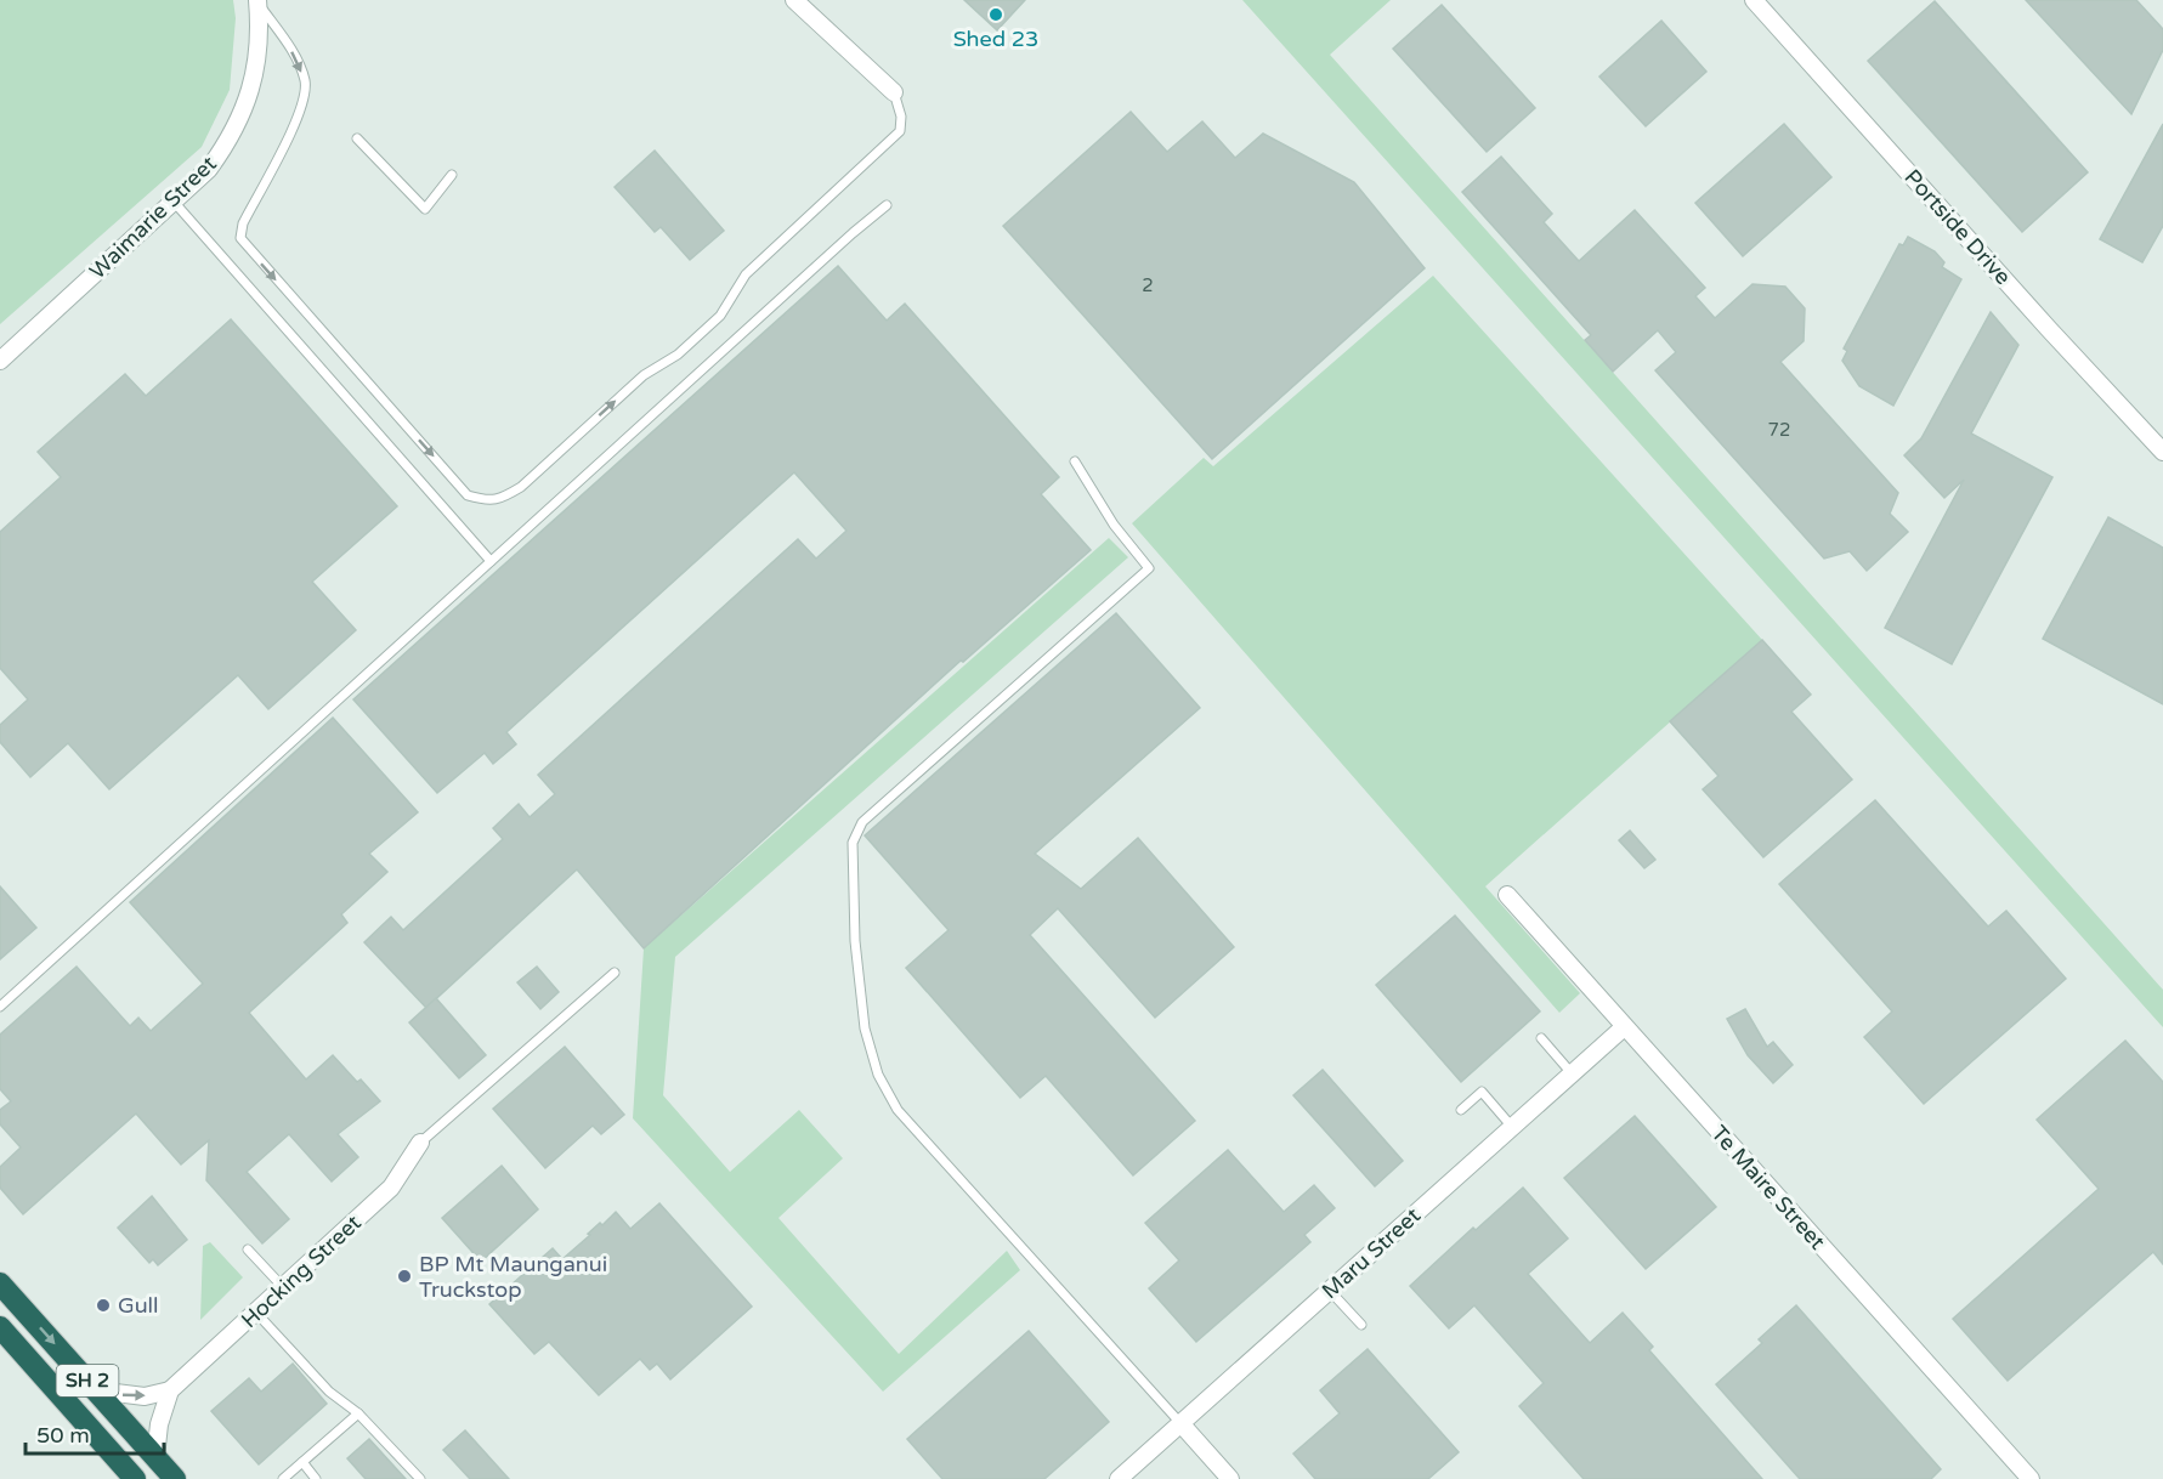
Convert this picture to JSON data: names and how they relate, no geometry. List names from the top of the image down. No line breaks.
{"streets":{"highway":["SH 2"],"street":["Waimarie Street","Portside Drive","Te Maire Street","Maru Street","Hocking Street"]},"crossings":[["Te Maire Street","Maru Street"]],"places":["Shed 23","BP Mt Maunganui Truckstop","Gull"],"house_numbers":["2","72"],"scale_bar":"50 m"}
